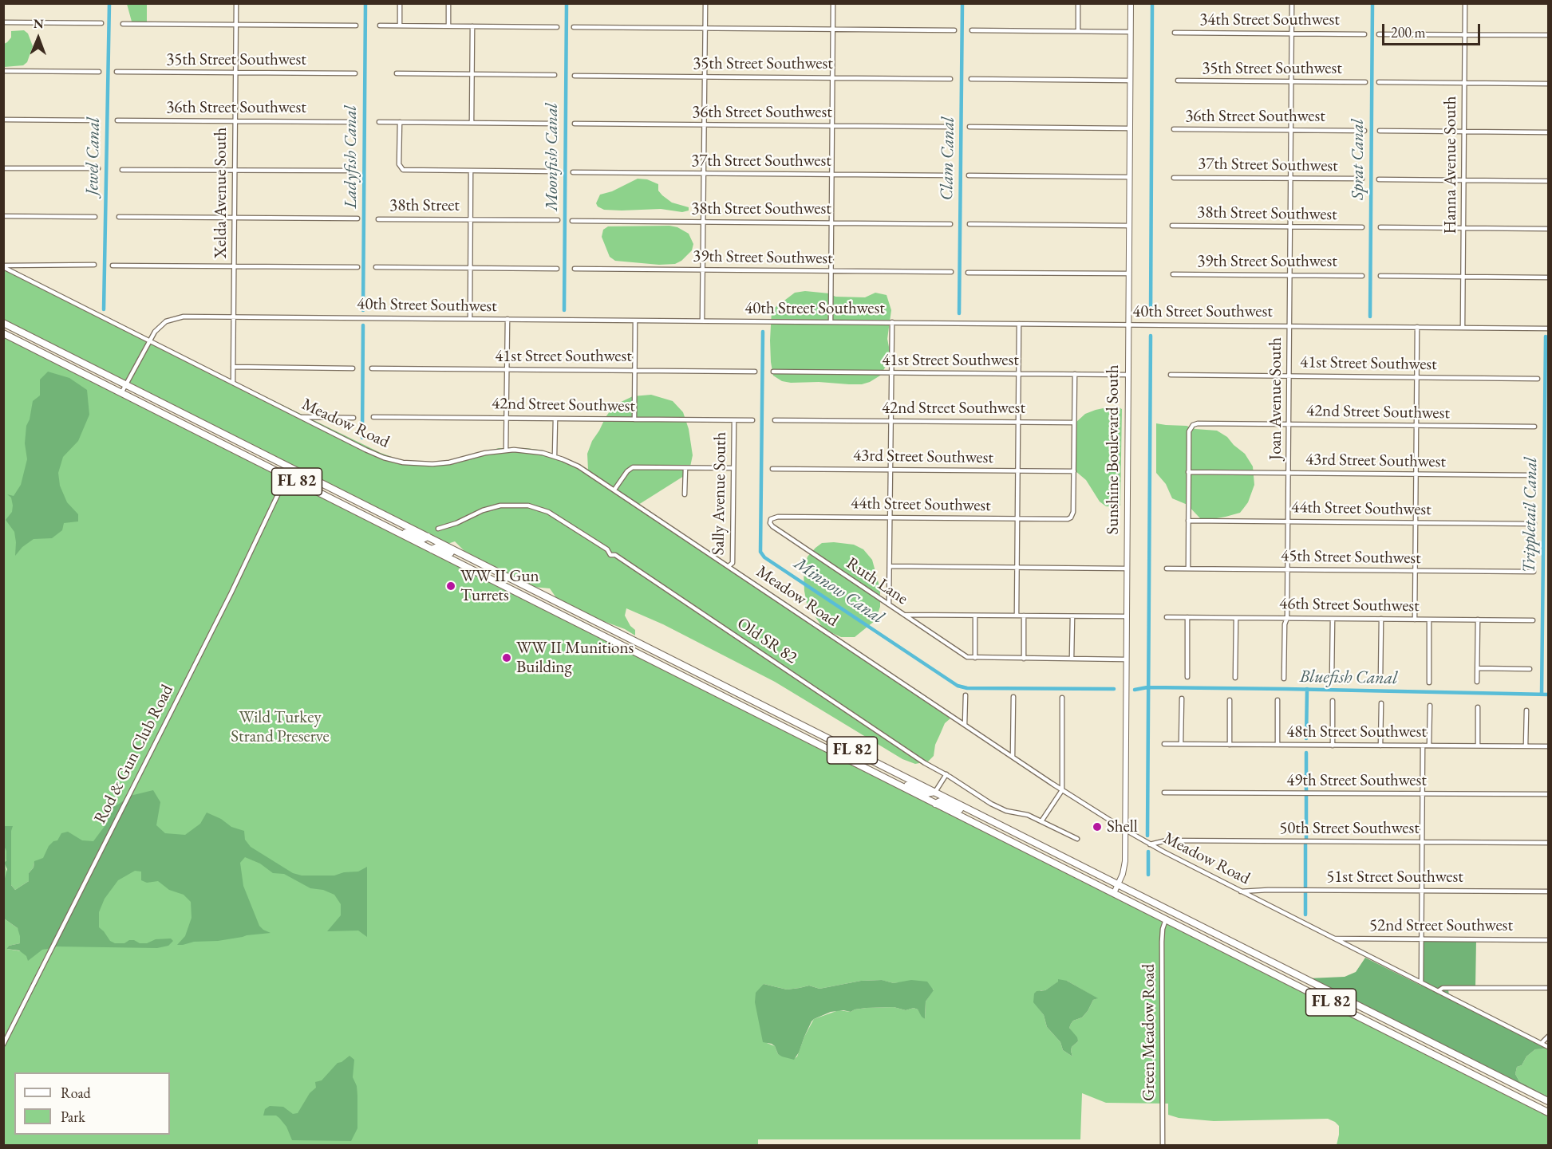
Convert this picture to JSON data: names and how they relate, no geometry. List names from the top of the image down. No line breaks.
{"streets":{"highway":["FL 82"],"street":["34th Street Southwest","35th Street Southwest","36th Street Southwest","37th Street Southwest","Hanna Avenue South","Xelda Avenue South","38th Street","38th Street Southwest","39th Street Southwest","40th Street Southwest","41st Street Southwest","Joan Avenue South","42nd Street Southwest","Meadow Road","Sunshine Boulevard South","43rd Street Southwest","Sally Avenue South","44th Street Southwest","45th Street Southwest","Ruth Lane","46th Street Southwest","Old SR 82","48th Street Southwest","Rod & Gun Club Road","49th Street Southwest","50th Street Southwest","51st Street Southwest","52nd Street Southwest","Green Meadow Road"]},"crossings":[["34th Street Southwest","Joan Avenue South"],["35th Street Southwest","Xelda Avenue South"],["35th Street Southwest","Joan Avenue South"],["36th Street Southwest","Xelda Avenue South"],["36th Street Southwest","Joan Avenue South"],["37th Street Southwest","Joan Avenue South"],["Hanna Avenue South","40th Street Southwest"],["Xelda Avenue South","40th Street Southwest"],["Xelda Avenue South","Meadow Road"],["38th Street Southwest","Joan Avenue South"],["39th Street Southwest","Joan Avenue South"],["40th Street Southwest","Joan Avenue South"],["40th Street Southwest","Meadow Road"],["40th Street Southwest","Sunshine Boulevard South"],["40th Street Southwest","FL 82"],["41st Street Southwest","Joan Avenue South"],["41st Street Southwest","Sunshine Boulevard South"],["Joan Avenue South","42nd Street Southwest"],["Joan Avenue South","43rd Street Southwest"],["Joan Avenue South","44th Street Southwest"],["Joan Avenue South","45th Street Southwest"],["Joan Avenue South","46th Street Southwest"],["42nd Street Southwest","43rd Street Southwest"],["42nd Street Southwest","Sally Avenue South"],["Meadow Road","Sunshine Boulevard South"],["Meadow Road","Sally Avenue South"],["Meadow Road","50th Street Southwest"],["Meadow Road","51st Street Southwest"],["Meadow Road","52nd Street Southwest"],["Sunshine Boulevard South","FL 82"],["43rd Street Southwest","44th Street Southwest"],["FL 82","Rod & Gun Club Road"],["FL 82","Green Meadow Road"],["44th Street Southwest","Ruth Lane"]],"water":["Jewel Canal","Ladyfish Canal","Moonfish Canal","Clam Canal","Sprat Canal","Trippletail Canal","Minnow Canal","Bluefish Canal"],"parks":["Wild Turkey Strand Preserve"],"places":["WW II Gun Turrets","WW II Munitions Building","Shell"],"legend":["Road","Park"],"scale_bar":"200 m","north":"top"}
